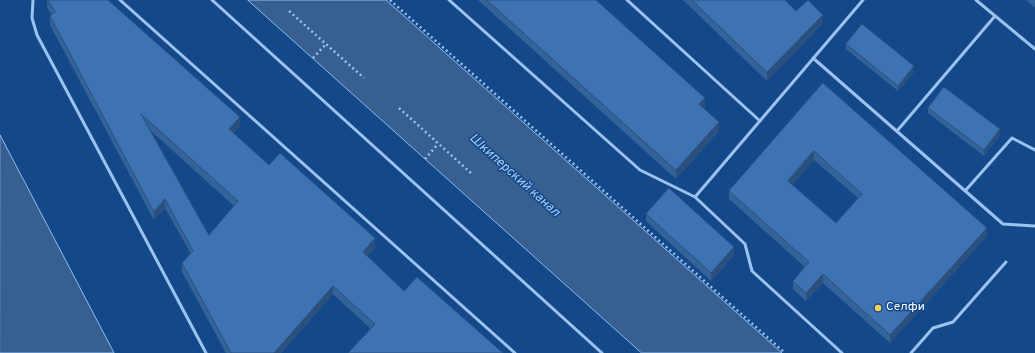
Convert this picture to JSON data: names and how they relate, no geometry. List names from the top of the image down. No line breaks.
{"water":["Шкиперский канал"],"places":["Селфи"]}
